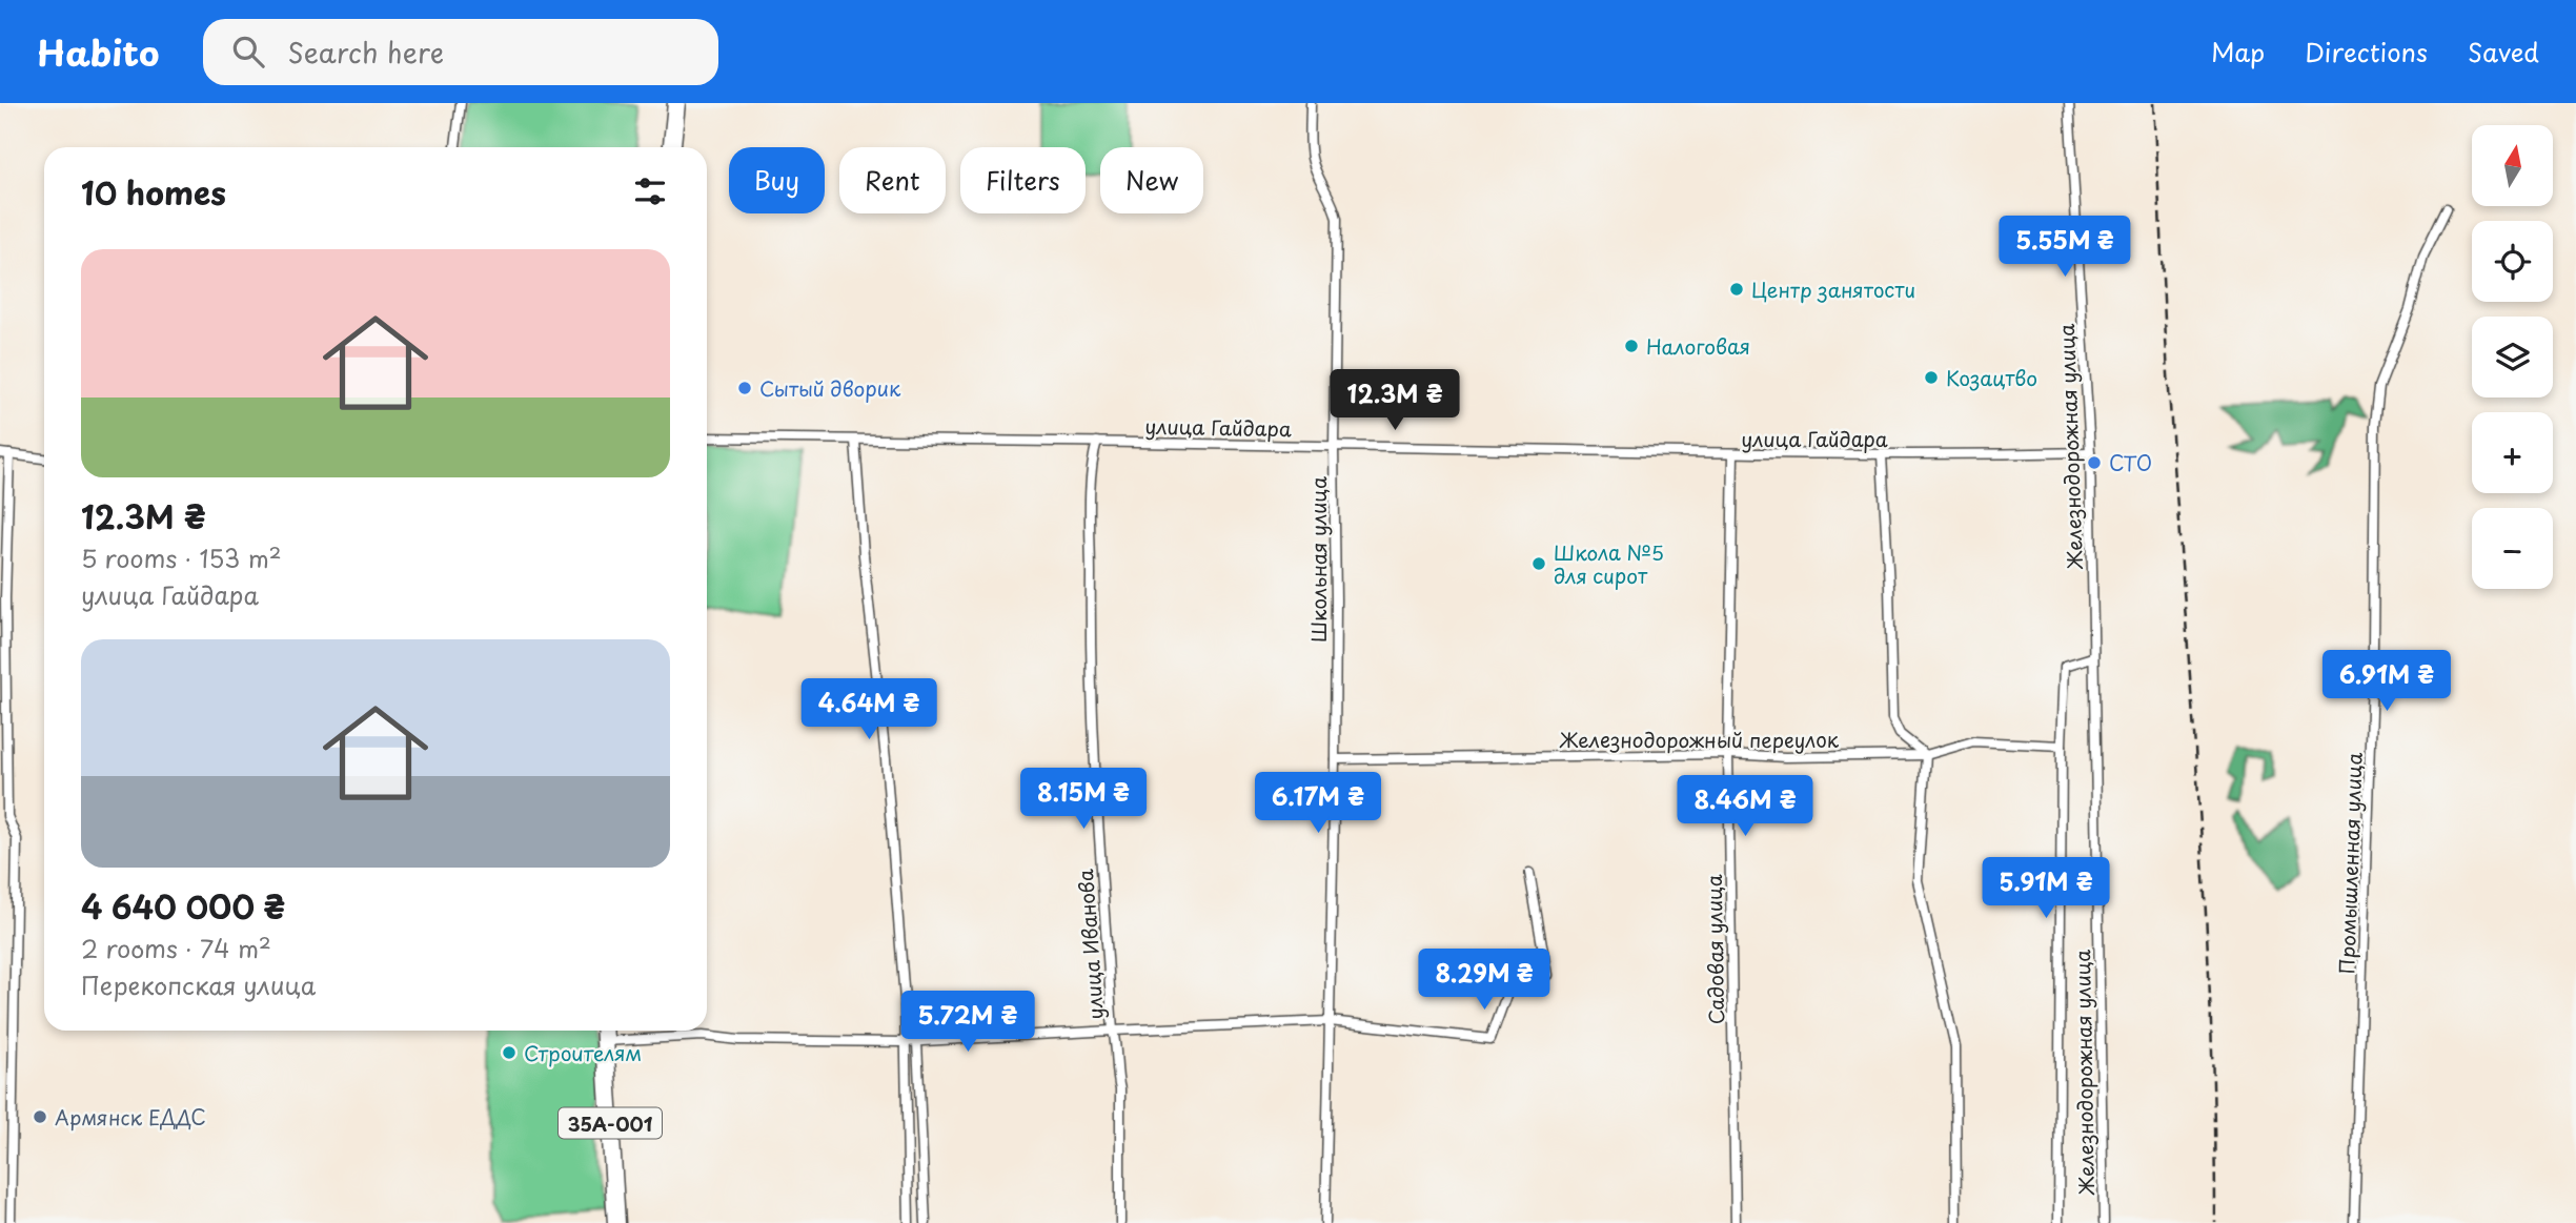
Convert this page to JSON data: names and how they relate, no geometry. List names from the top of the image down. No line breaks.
{"streets":{"highway":["35А-001"],"street":["улица Гайдара","Железнодорожная улица","Школьная улица","Железнодорожный переулок","Промышленная улица","улица Иванова","Садовая улица"]},"crossings":[["улица Гайдара","Железнодорожная улица"],["улица Гайдара","Школьная улица"],["улица Гайдара","улица Иванова"],["улица Гайдара","Садовая улица"],["Железнодорожная улица","Железнодорожный переулок"],["Школьная улица","Железнодорожный переулок"],["Железнодорожный переулок","Садовая улица"]],"places":["Центр занятости","Налоговая","Козацтво","Сытый дворик","СТО","Школа №5 для сирот","Строителям","Армянск ЕДДС"],"north":"top","page":{"header":"Habito","search":"Search here","nav":["Map","Directions","Saved"],"map_buttons":["+","−"],"chip":["Buy","Rent","Filters","New"],"heading":"10 homes","price":["5.55M ₴","12.3M ₴","6.91M ₴","4.64M ₴","8.15M ₴","6.17M ₴","8.46M ₴","5.91M ₴","8.29M ₴","5.72M ₴"],"list":[{"name":"12.3M ₴","note":"5 rooms · 153 m² · улица Гайдара"},{"name":"4 640 000 ₴","note":"2 rooms · 74 m² · Перекопская улица"}]}}
